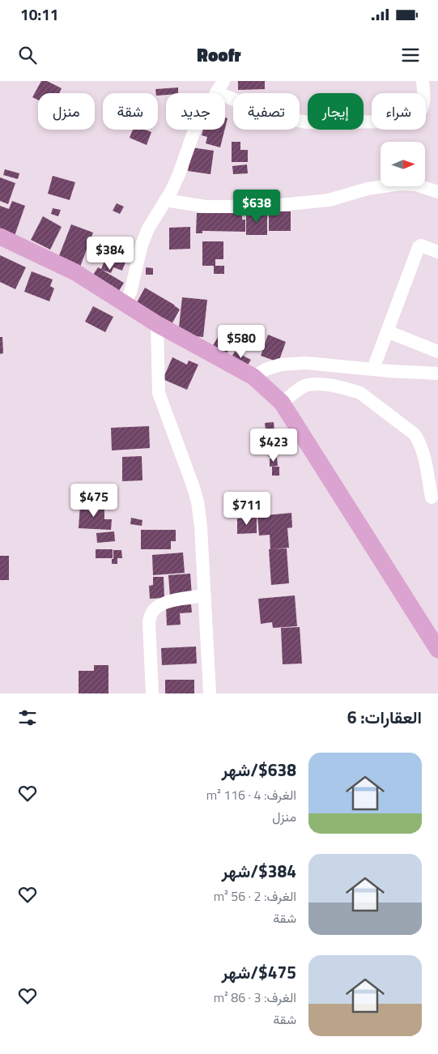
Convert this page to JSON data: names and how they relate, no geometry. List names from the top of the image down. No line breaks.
{"north":"right","page":{"status":"10:11","header":"Roofr","chip":["شراء","إيجار","تصفية","جديد","شقة","منزل"],"price":["$638","$384","$580","$423","$475","$711"],"heading":"العقارات: 6","list":[{"name":"$638/شهر","note":"الغرف: 4 · 116 m² · منزل"},{"name":"$384/شهر","note":"الغرف: 2 · 56 m² · شقة"},{"name":"$475/شهر","note":"الغرف: 3 · 86 m² · شقة"}]}}
